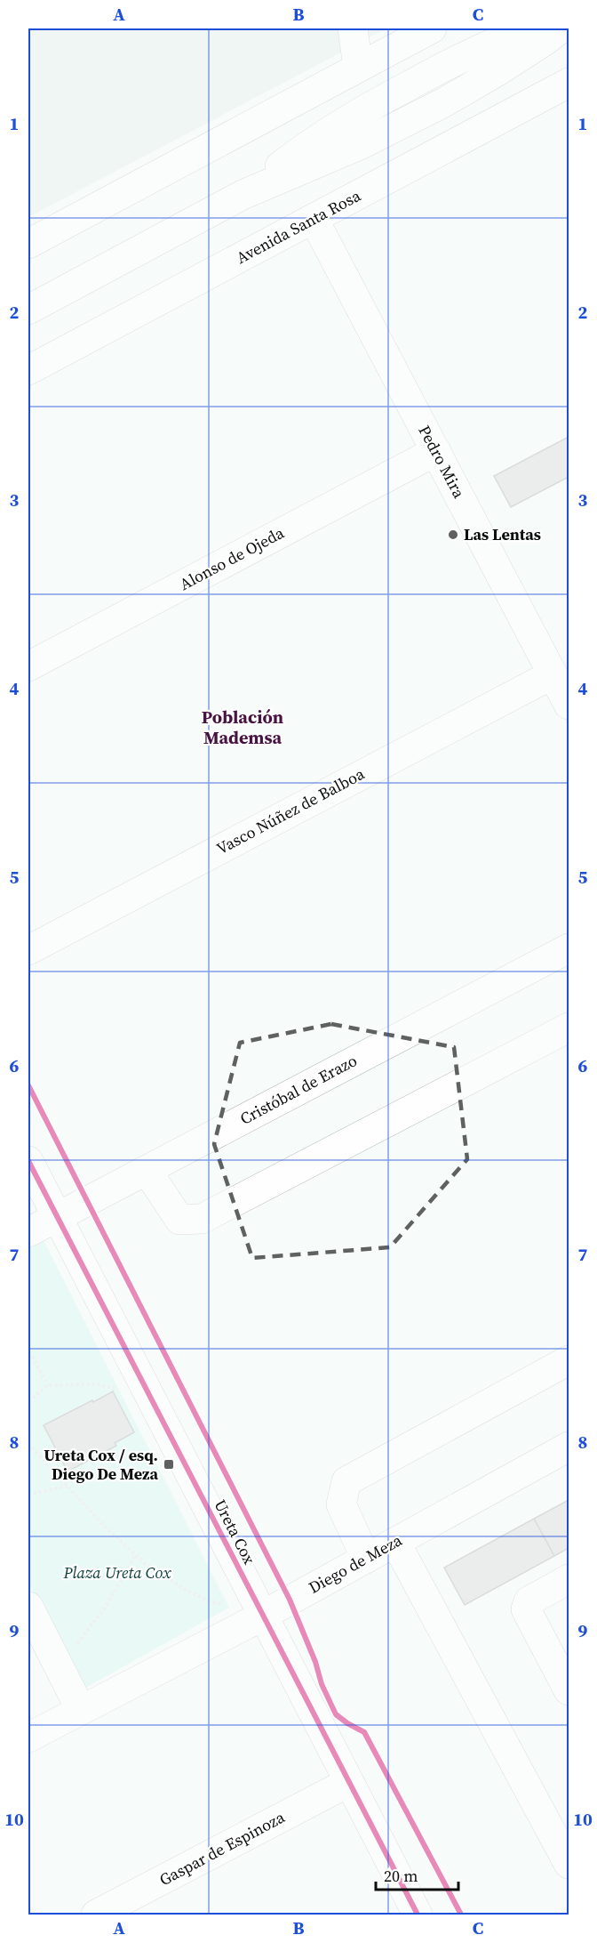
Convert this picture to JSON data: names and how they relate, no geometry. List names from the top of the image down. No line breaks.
{"streets":{"street":["Avenida Santa Rosa","Pedro Mira","Alonso de Ojeda","Vasco Núñez de Balboa","Cristóbal de Erazo","Ureta Cox","Diego de Meza","Gaspar de Espinoza"]},"crossings":[["Avenida Santa Rosa","Pedro Mira"],["Pedro Mira","Alonso de Ojeda"],["Pedro Mira","Vasco Núñez de Balboa"],["Cristóbal de Erazo","Ureta Cox"],["Ureta Cox","Diego de Meza"],["Ureta Cox","Gaspar de Espinoza"]],"districts":["Población Mademsa"],"parks":["Plaza Ureta Cox"],"places":{"other":["Las Lentas"],"transit":["Ureta Cox / esq. Diego De Meza"]},"scale_bar":"20 m","grid":{"columns":["A","B","C"],"rows":["1","2","3","4","5","6","7","8","9","10"]}}
